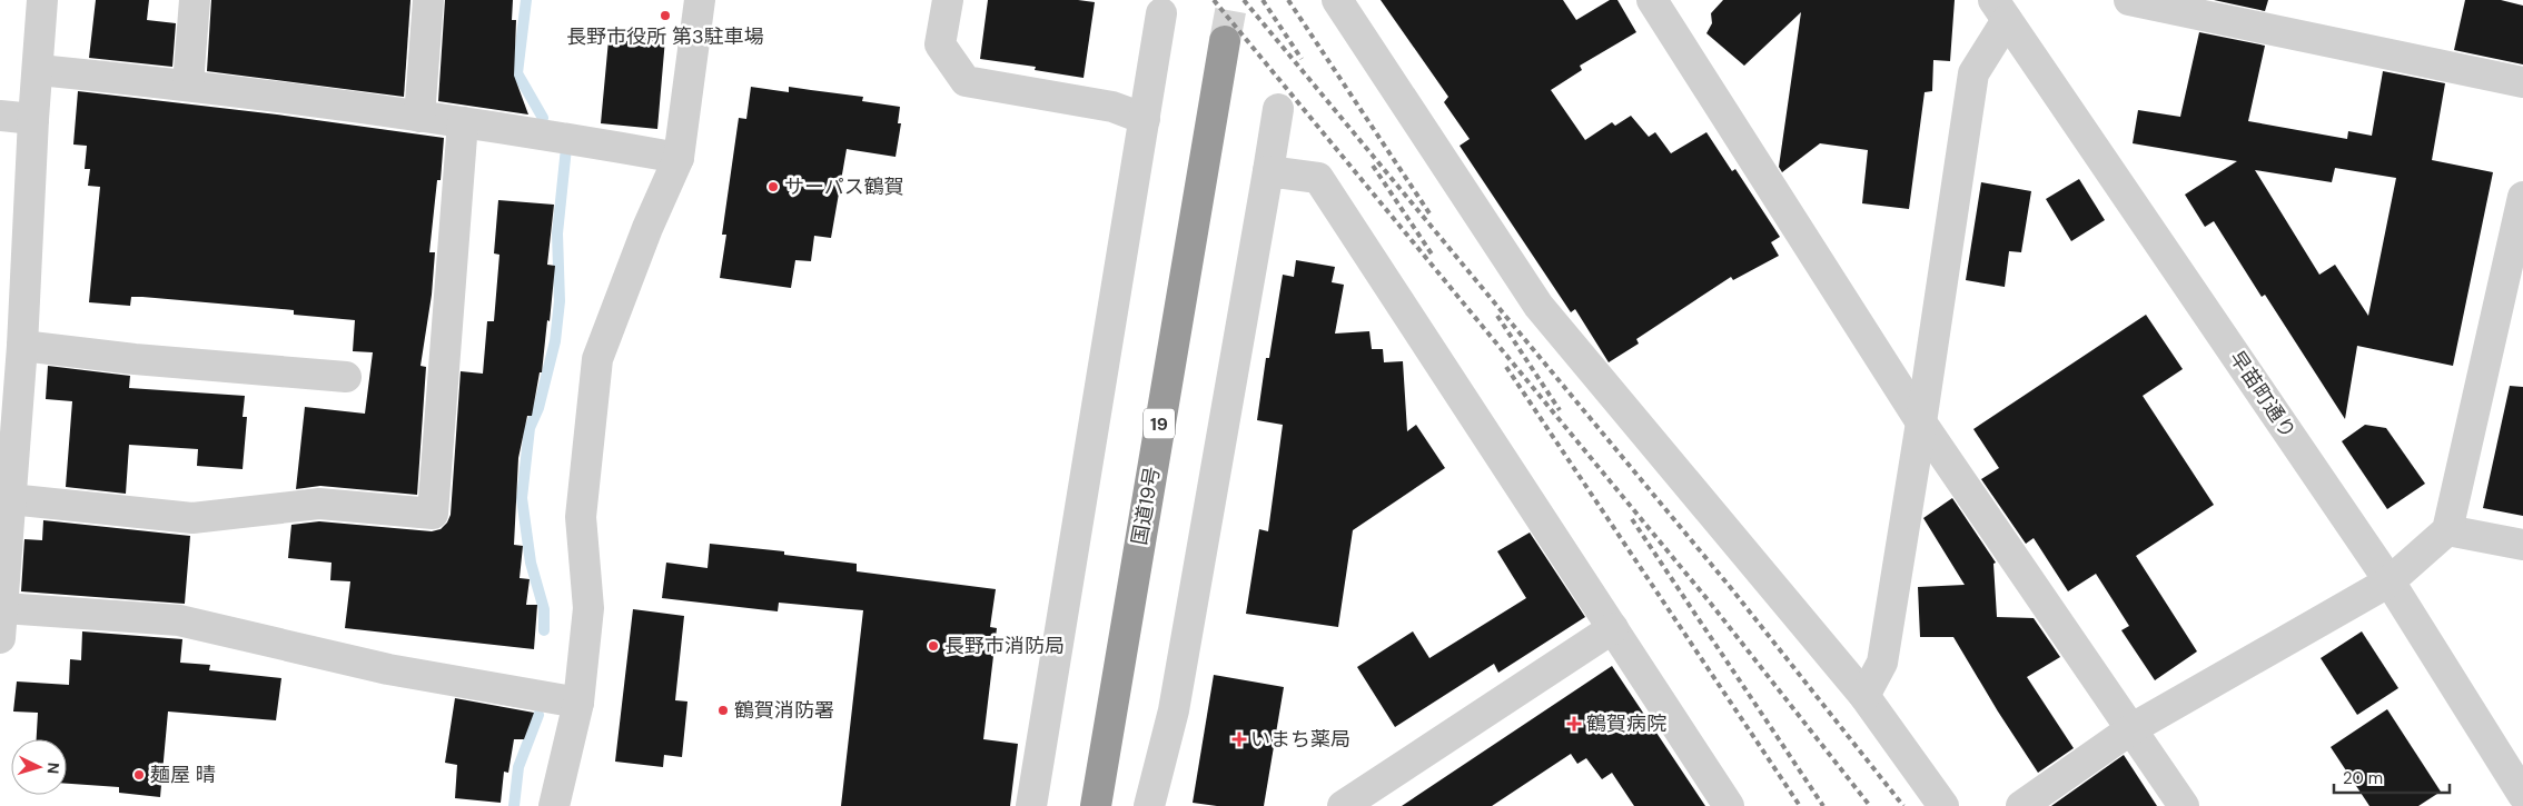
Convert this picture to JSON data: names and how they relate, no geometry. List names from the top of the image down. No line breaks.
{"streets":{"highway":["19","国道19号"],"street":["早苗町通り"]},"places":{"other":["長野市役所 第3駐車場","サーパス鶴賀","長野市消防局","鶴賀消防署","麺屋 晴"],"health":["鶴賀病院","いまち薬局"]},"scale_bar":"20 m","north":"right"}
